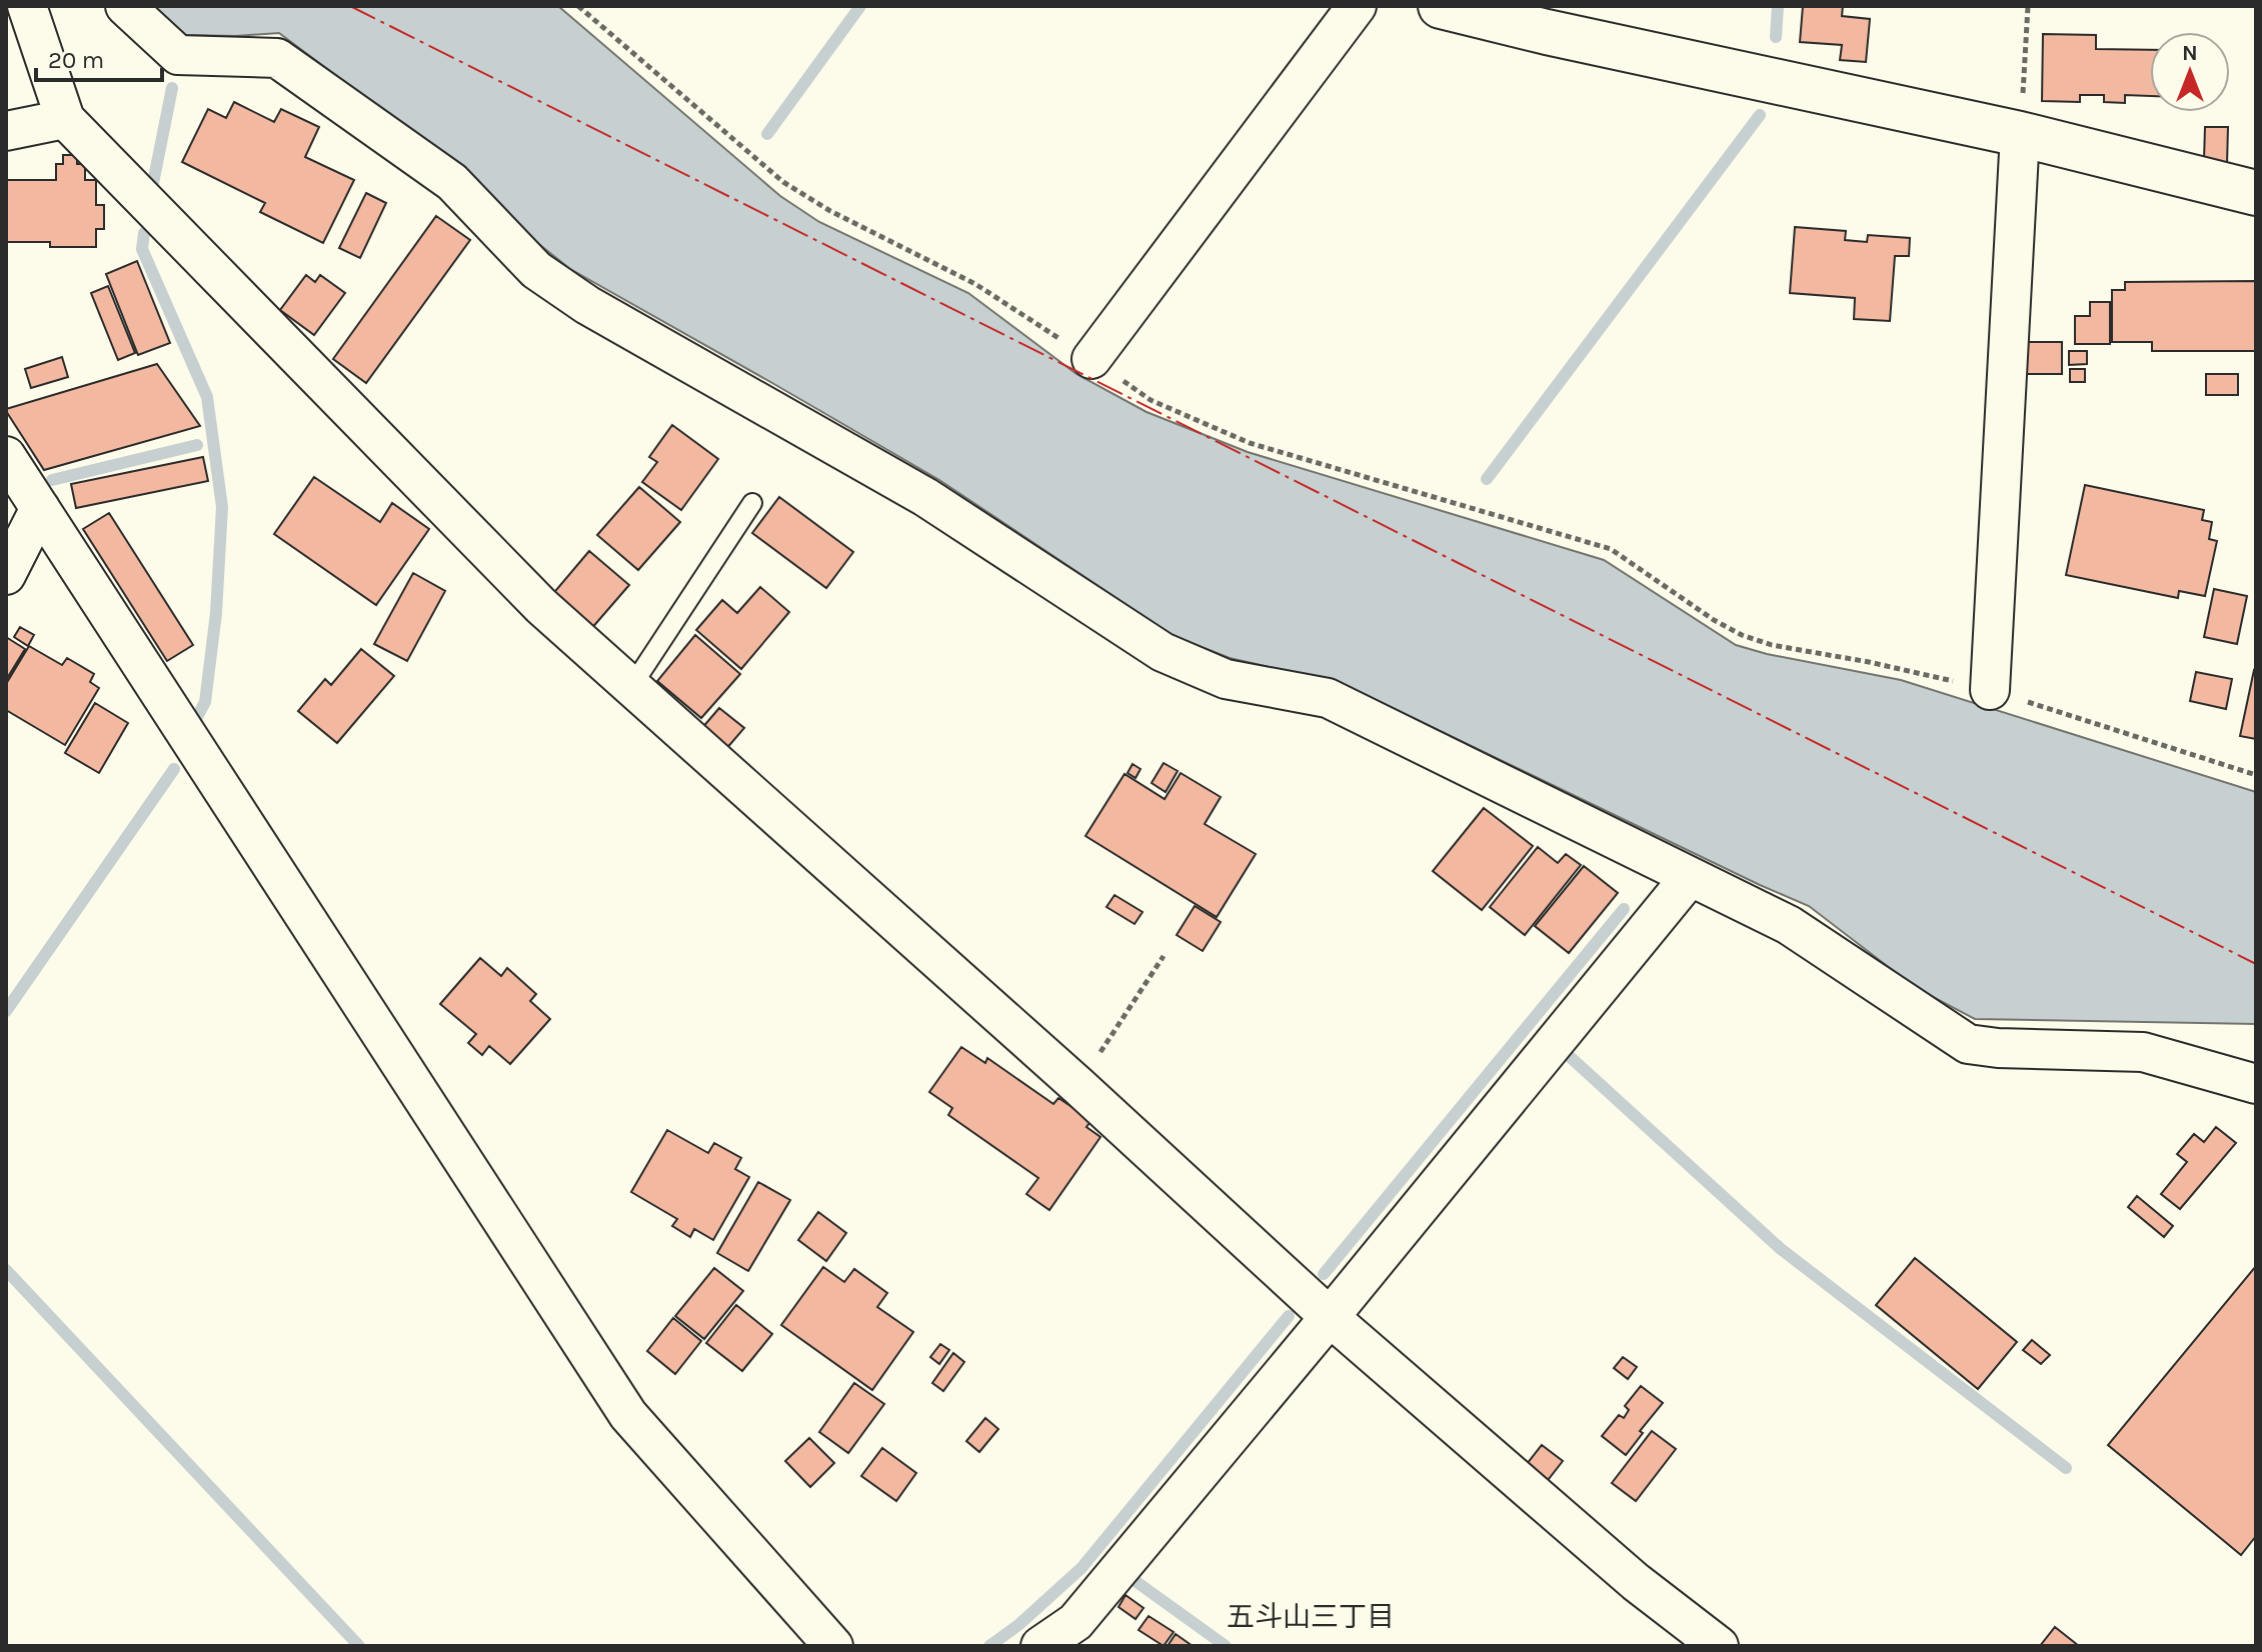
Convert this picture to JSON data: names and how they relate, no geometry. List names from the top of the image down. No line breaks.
{"districts":["五斗山三丁目"],"scale_bar":"20 m","north":"top"}
